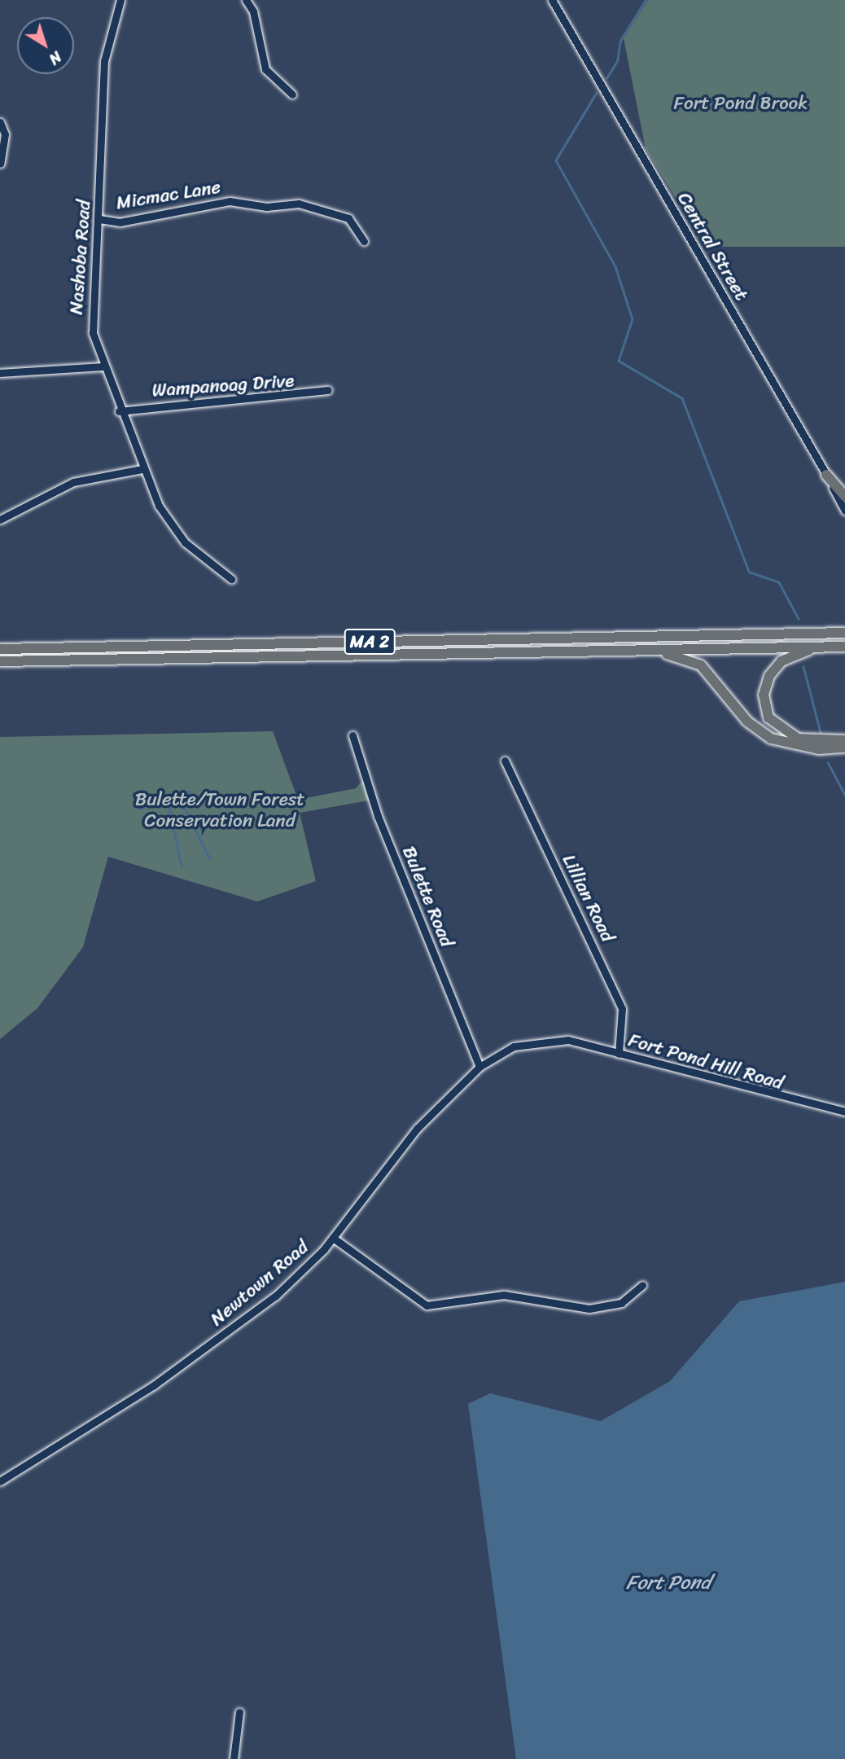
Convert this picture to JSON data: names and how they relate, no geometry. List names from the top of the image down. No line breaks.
{"streets":{"highway":["MA 2"],"street":["Micmac Lane","Central Street","Nashoba Road","Wampanoag Drive","Bulette Road","Lillian Road","Fort Pond Hill Road","Newtown Road"]},"crossings":[["Micmac Lane","Nashoba Road"],["Nashoba Road","Wampanoag Drive"],["Bulette Road","Newtown Road"],["Lillian Road","Fort Pond Hill Road"],["Fort Pond Hill Road","Newtown Road"]],"water":["Fort Pond"],"parks":["Fort Pond Brook","Bulette/Town Forest Conservation Land"],"north":"bottom right"}
